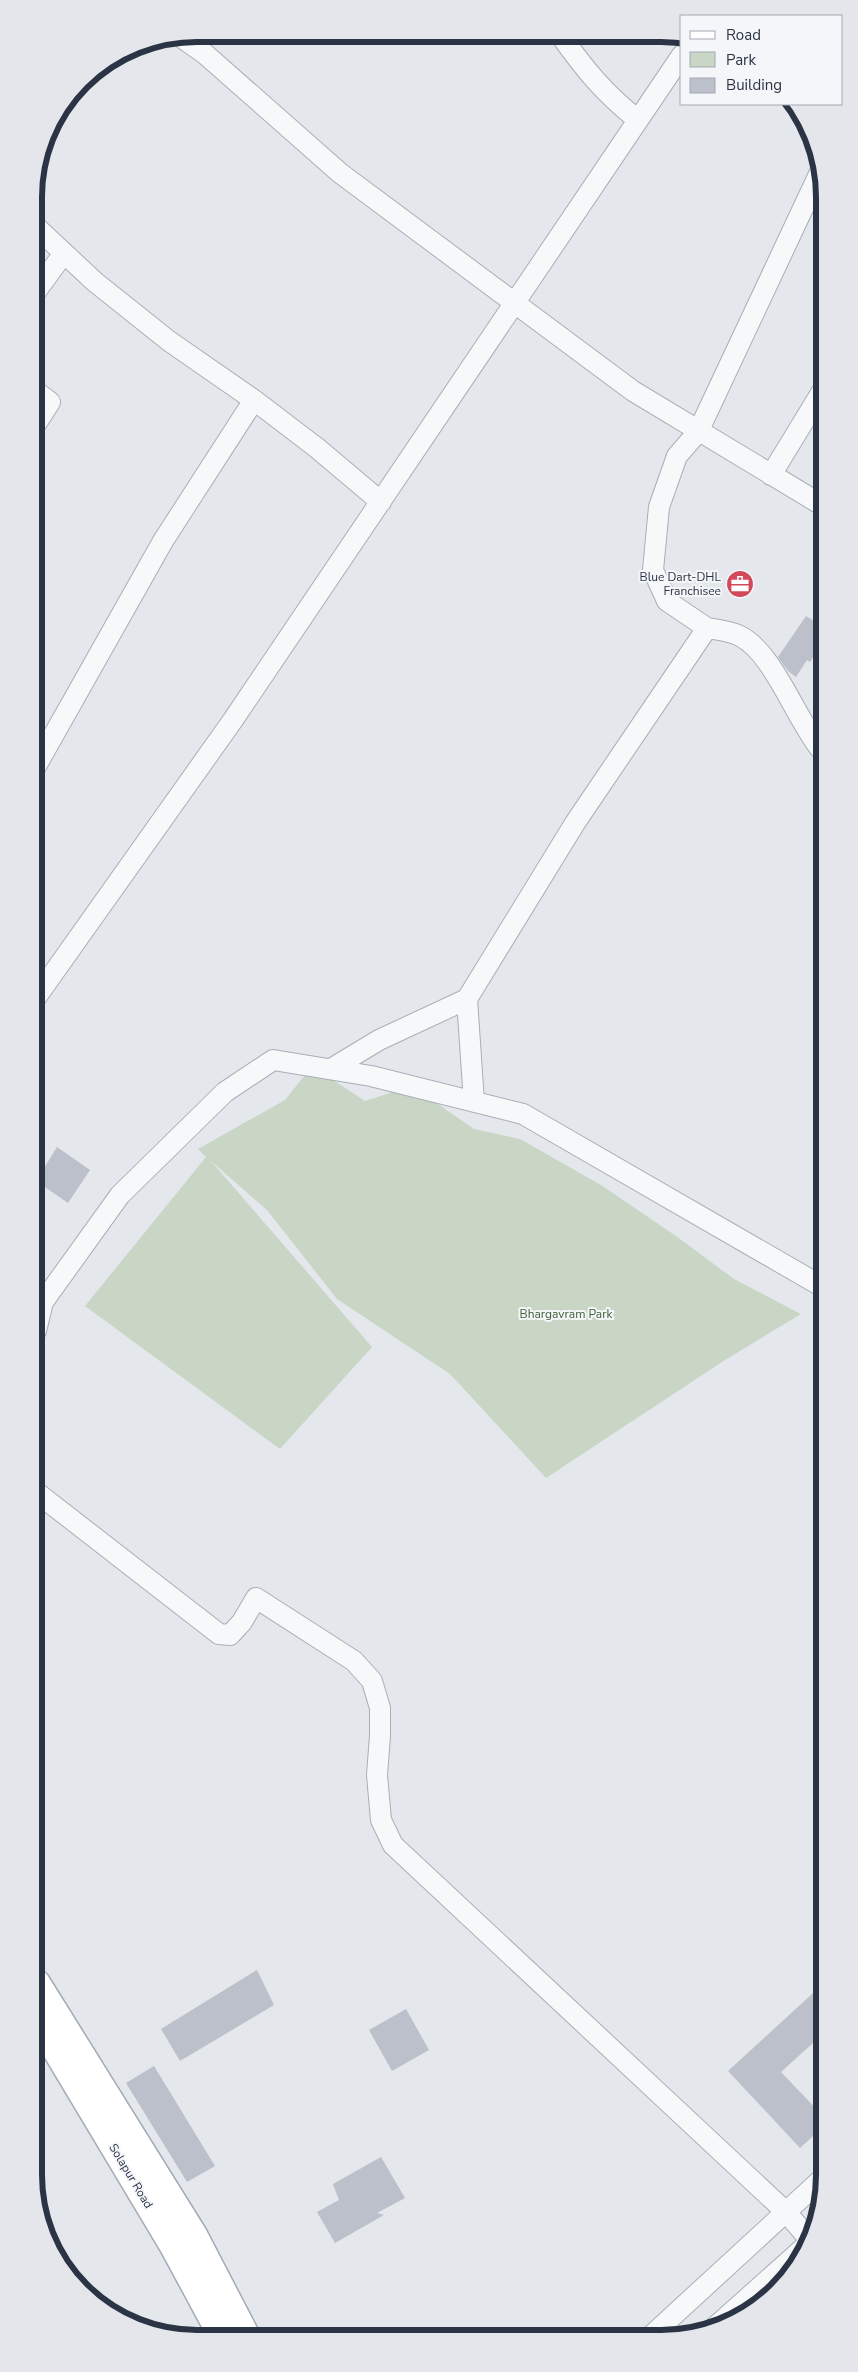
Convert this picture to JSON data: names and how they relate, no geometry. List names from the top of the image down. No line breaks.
{"streets":{"main road":["Solapur Road"]},"parks":["Bhargavram Park"],"places":{"office":["Blue Dart-DHL Franchisee"]},"legend":["Road","Park","Building"]}
